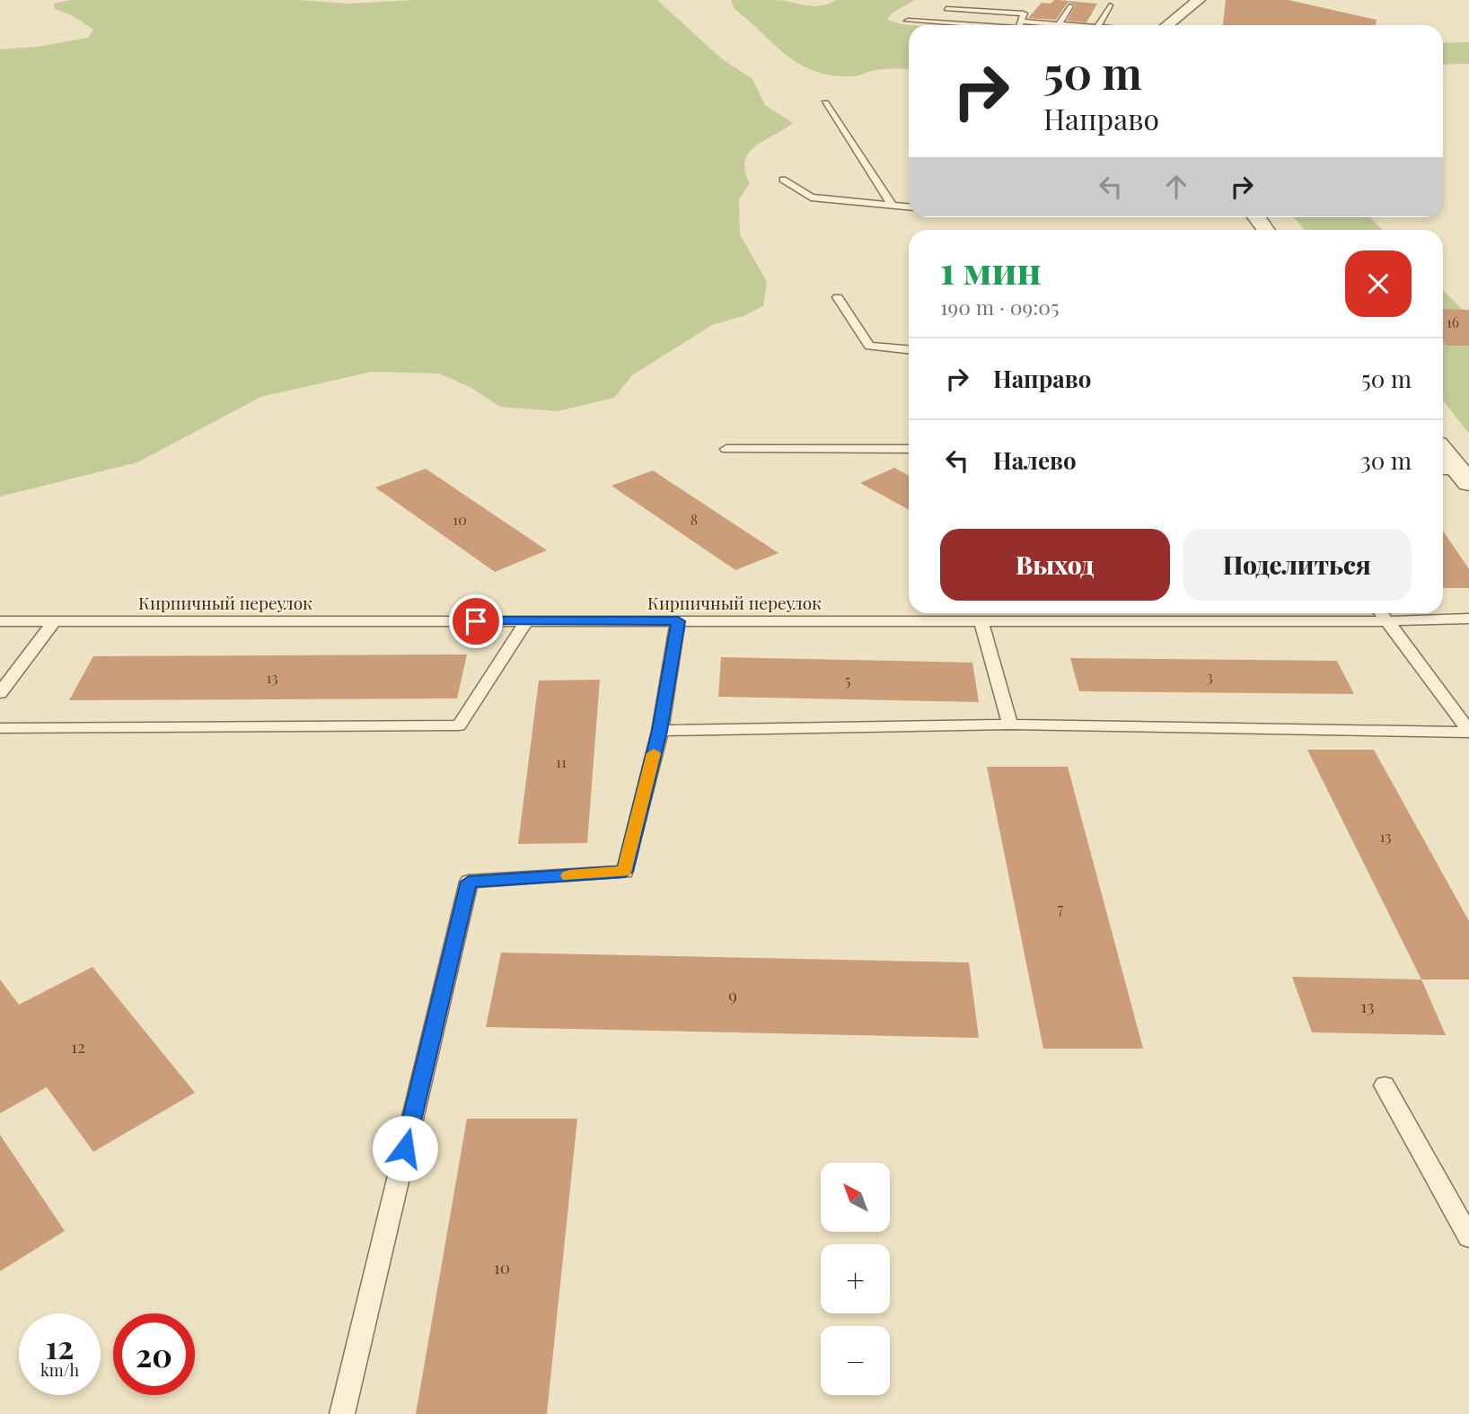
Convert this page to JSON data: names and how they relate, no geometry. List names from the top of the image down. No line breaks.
{"streets":{"lane":["Кирпичный переулок"]},"house_numbers":["16","10","8","3","13","5","11","13","7","9","13","12","10"],"north":"top left","page":{"turn":["50 m","Направо"],"heading":["1 мин","190 m · 09:05"],"list":[{"name":"Направо","value":"50 m"},{"name":"Налево","value":"30 m"}],"buttons":["Выход","Поделиться"],"map_buttons":["+","−"],"speed":"12 km/h","limit":"20"}}
